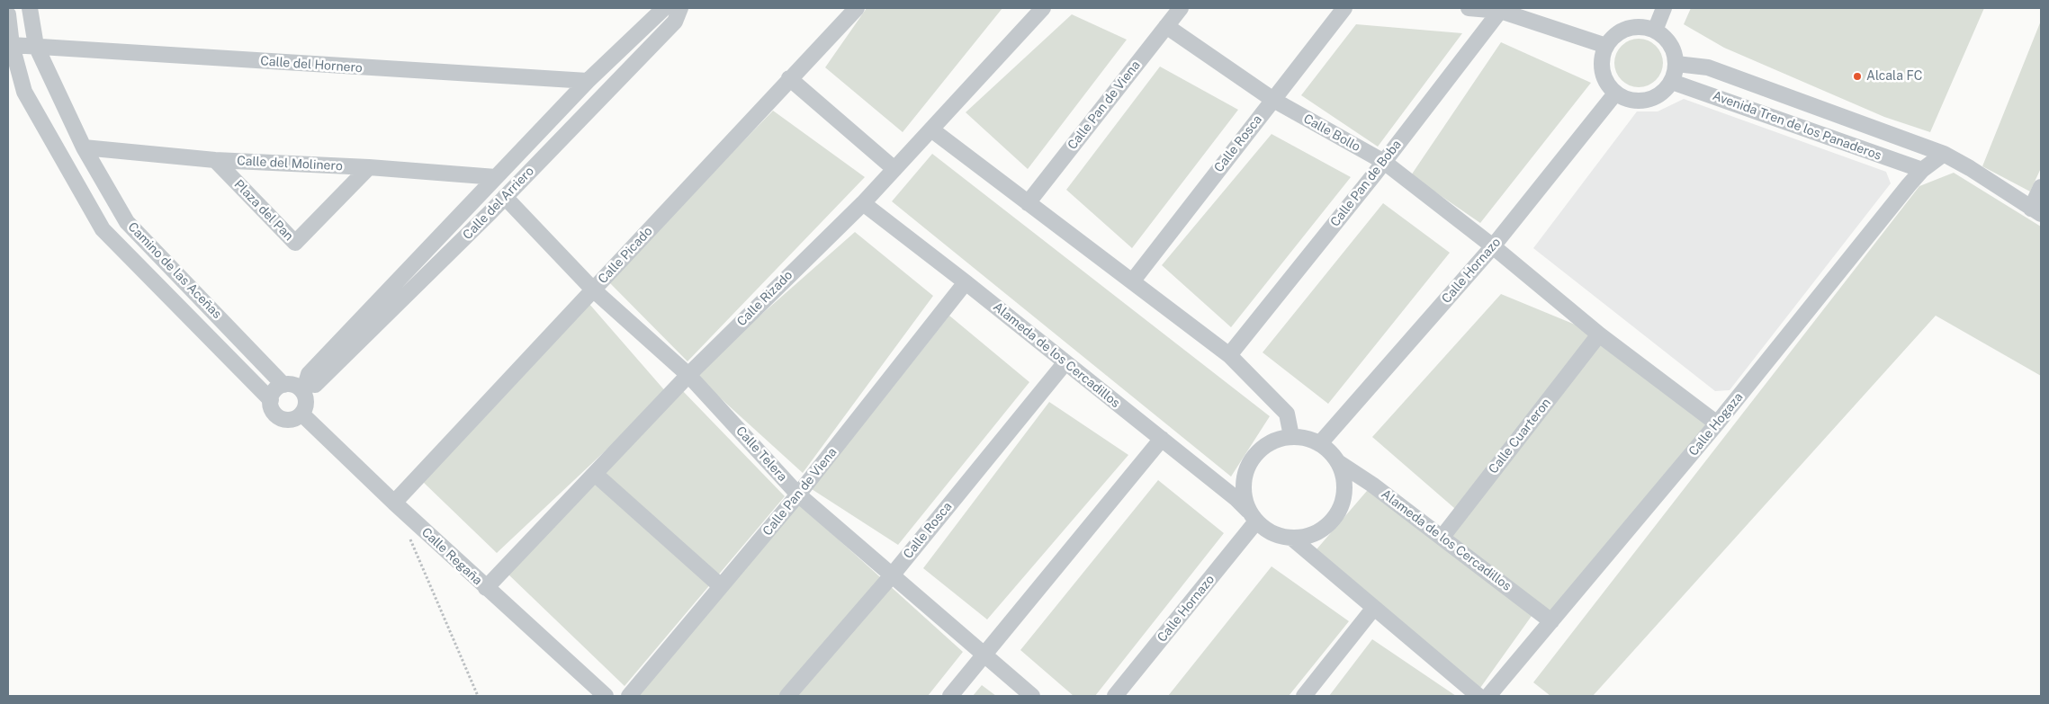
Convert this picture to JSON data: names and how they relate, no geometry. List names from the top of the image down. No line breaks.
{"streets":{"street":["Calle del Hornero","Calle Pan de Viena","Avenida Tren de los Panaderos","Calle Bollo","Calle Rosca","Calle del Molinero","Calle Pan de Boba","Calle del Arriero","Plaza del Pan","Calle Picado","Camino de las Aceñas","Calle Hornazo","Calle Rizado","Alameda de los Cercadillos","Calle Hogaza","Calle Cuarteron","Calle Telera","Calle Regaña"]},"crossings":[["Calle del Hornero","Calle del Arriero"],["Calle del Hornero","Camino de las Aceñas"],["Calle Pan de Viena","Calle Bollo"],["Calle Pan de Viena","Alameda de los Cercadillos"],["Calle Pan de Viena","Calle Telera"],["Avenida Tren de los Panaderos","Calle Hornazo"],["Avenida Tren de los Panaderos","Calle Hogaza"],["Calle Bollo","Calle Rosca"],["Calle Bollo","Calle Pan de Boba"],["Calle Bollo","Calle Hornazo"],["Calle Bollo","Calle Hogaza"],["Calle Bollo","Calle Cuarteron"],["Calle Rosca","Alameda de los Cercadillos"],["Calle Rosca","Calle Telera"],["Calle del Molinero","Calle del Arriero"],["Calle del Molinero","Plaza del Pan"],["Calle del Molinero","Camino de las Aceñas"],["Calle del Arriero","Camino de las Aceñas"],["Calle del Arriero","Calle Telera"],["Calle del Arriero","Calle Regaña"],["Calle Picado","Calle Telera"],["Calle Picado","Calle Regaña"],["Camino de las Aceñas","Calle Regaña"],["Calle Hornazo","Alameda de los Cercadillos"],["Calle Rizado","Alameda de los Cercadillos"],["Calle Rizado","Calle Telera"],["Calle Rizado","Calle Regaña"],["Alameda de los Cercadillos","Calle Hogaza"],["Alameda de los Cercadillos","Calle Cuarteron"]],"places":["Alcala FC"]}
